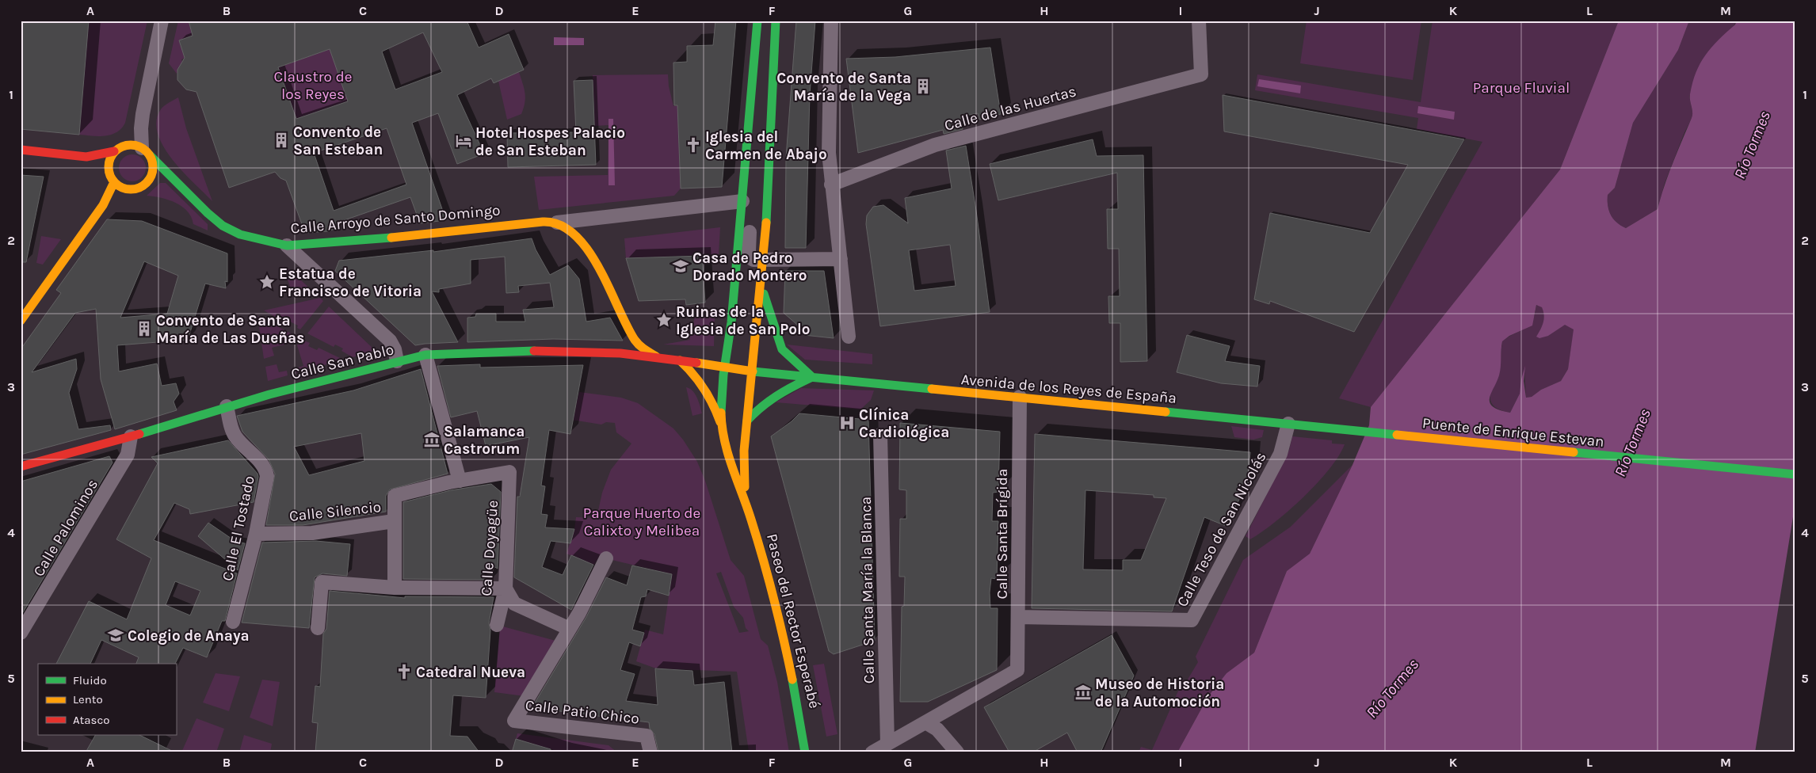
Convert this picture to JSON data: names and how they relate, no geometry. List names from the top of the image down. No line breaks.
{"streets":{"main road":["Calle Arroyo de Santo Domingo","Calle San Pablo","Avenida de los Reyes de España","Puente de Enrique Estevan","Paseo del Rector Esperabé"],"street":["Calle de las Huertas","Calle Silencio","Calle Palominos","Calle El Tostado","Calle Teso de San Nicolás","Calle Santa Brígida","Calle Doyagüe","Calle Santa María la Blanca","Calle Patio Chico"]},"crossings":[["Calle Arroyo de Santo Domingo","Paseo del Rector Esperabé"],["Calle San Pablo","Avenida de los Reyes de España"],["Calle San Pablo","Calle Palominos"],["Calle San Pablo","Calle El Tostado"],["Calle San Pablo","Paseo del Rector Esperabé"],["Avenida de los Reyes de España","Puente de Enrique Estevan"],["Avenida de los Reyes de España","Calle Teso de San Nicolás"],["Avenida de los Reyes de España","Calle Santa Brígida"],["Avenida de los Reyes de España","Paseo del Rector Esperabé"],["Calle Silencio","Calle El Tostado"],["Calle Teso de San Nicolás","Calle Santa Brígida"]],"water":["Río Tormes"],"parks":["Claustro de los Reyes","Parque Fluvial","Parque Huerto de Calixto y Melibea"],"places":{"building":["Convento de Santa María de la Vega","Convento de San Esteban","Convento de Santa María de Las Dueñas"],"hotel":["Hotel Hospes Palacio de San Esteban"],"church":["Iglesia del Carmen de Abajo","Catedral Nueva"],"school or university":["Casa de Pedro Dorado Montero","Colegio de Anaya"],"place":["Estatua de Francisco de Vitoria","Ruinas de la Iglesia de San Polo"],"hospital":["Clínica Cardiológica"],"museum":["Salamanca Castrorum","Museo de Historia de la Automoción"]},"legend":["Fluido","Lento","Atasco"],"grid":{"columns":["A","B","C","D","E","F","G","H","I","J","K","L","M"],"rows":["1","2","3","4","5"]}}
